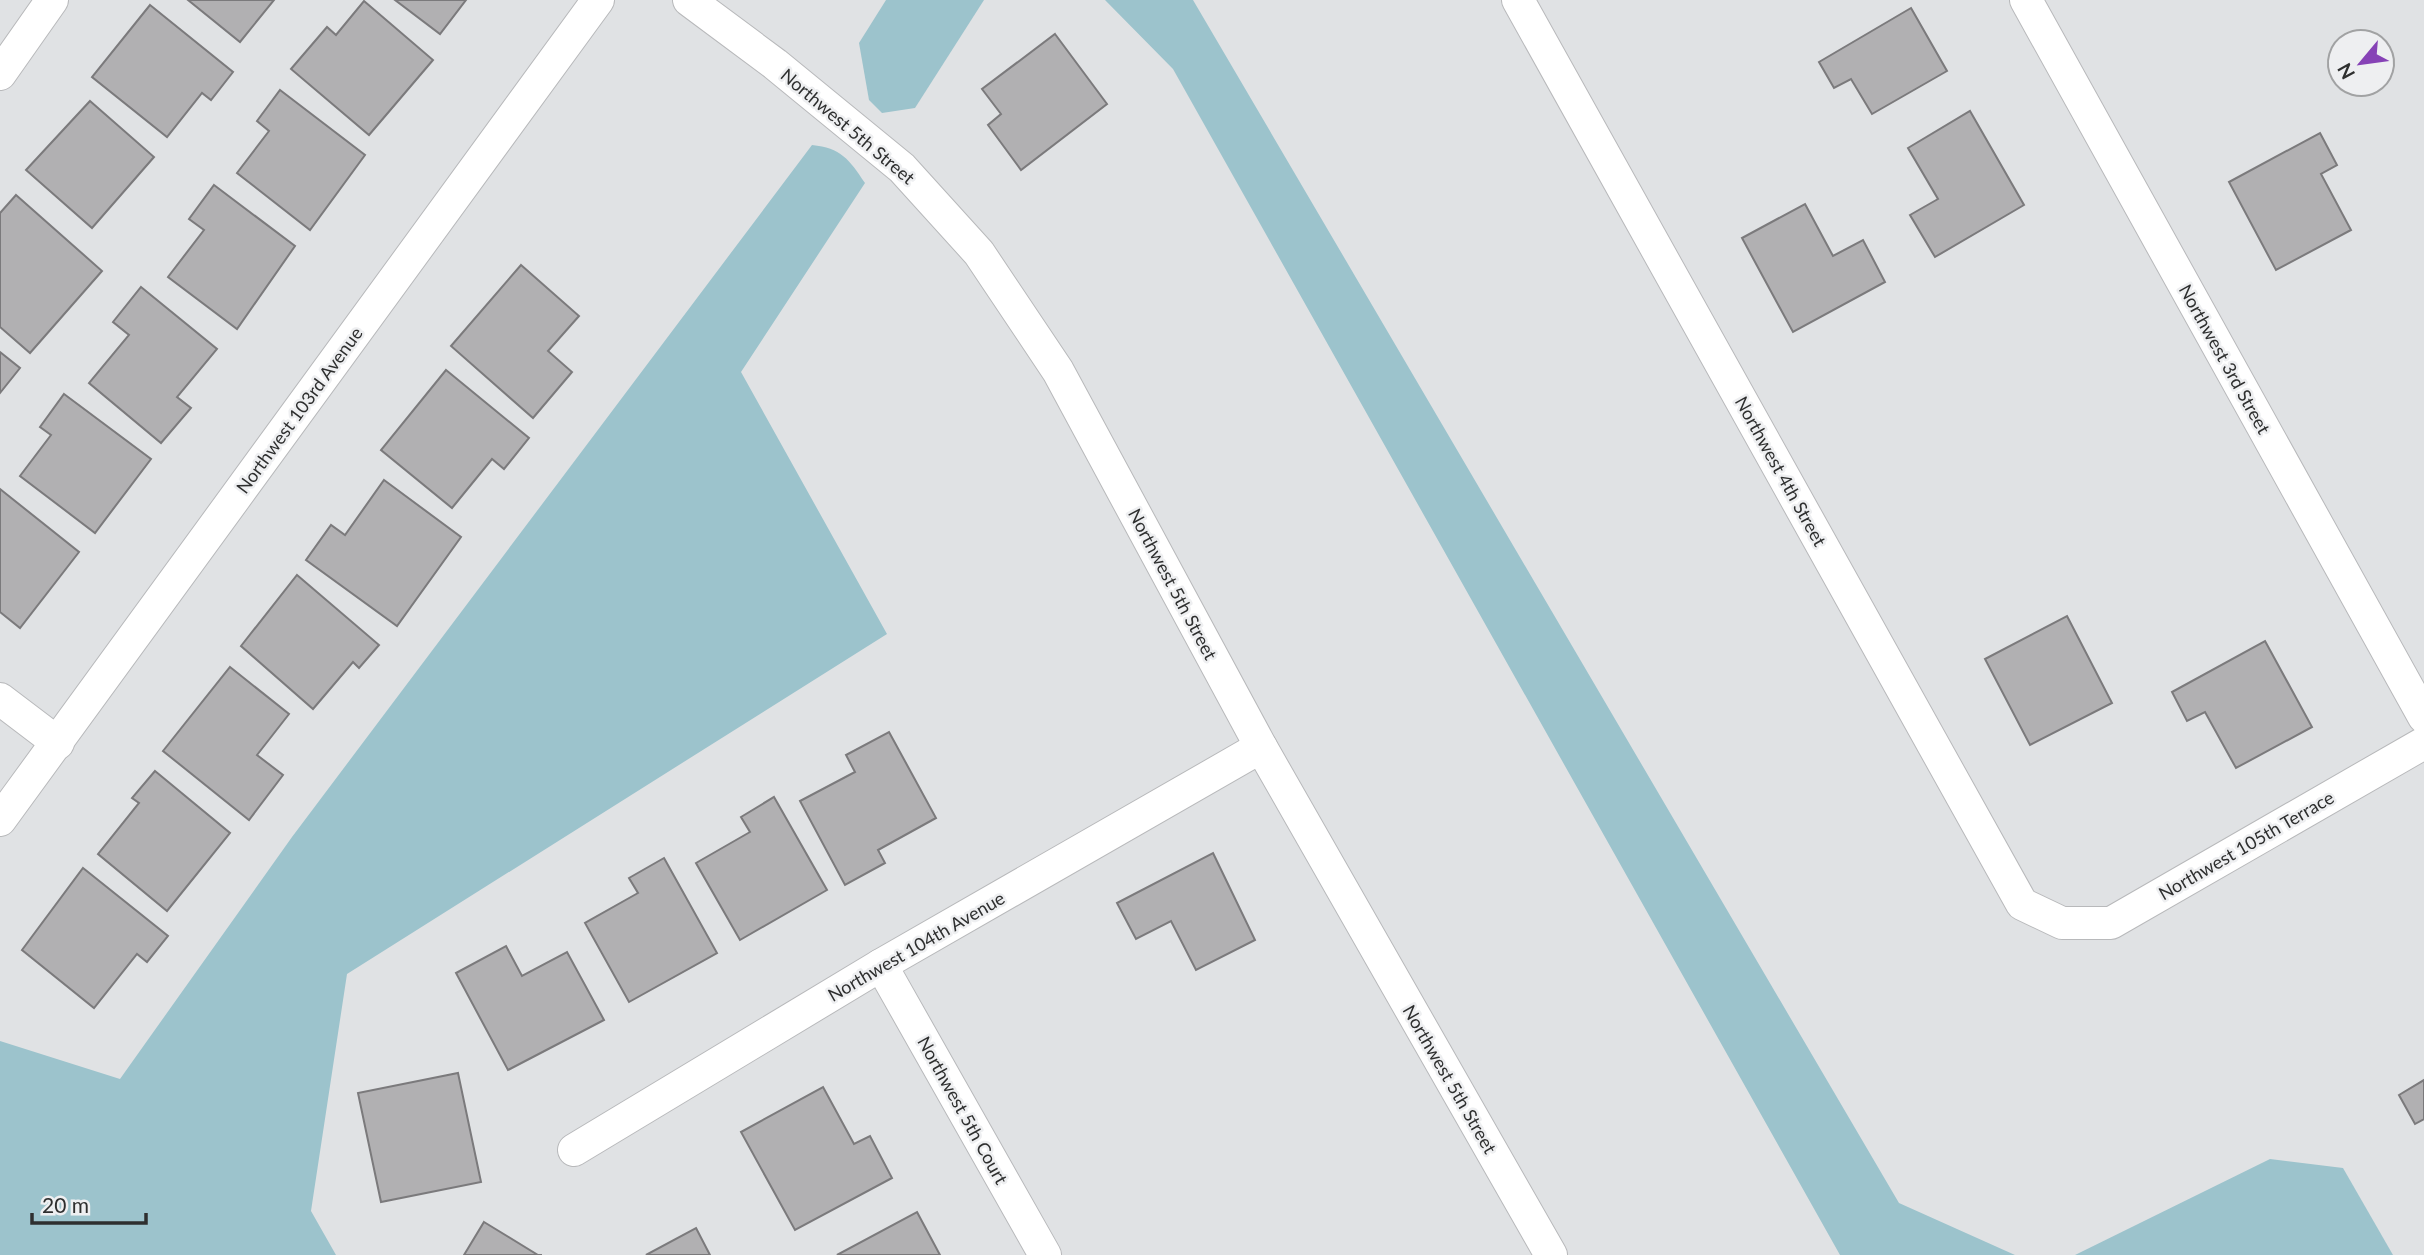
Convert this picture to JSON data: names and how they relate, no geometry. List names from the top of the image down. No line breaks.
{"streets":{"street":["Northwest 5th Street","Northwest 3rd Street","Northwest 103rd Avenue","Northwest 4th Street","Northwest 105th Terrace","Northwest 104th Avenue","Northwest 5th Court"]},"crossings":[["Northwest 5th Street","Northwest 104th Avenue"],["Northwest 4th Street","Northwest 105th Terrace"],["Northwest 104th Avenue","Northwest 5th Court"]],"scale_bar":"20 m","north":"bottom left"}
